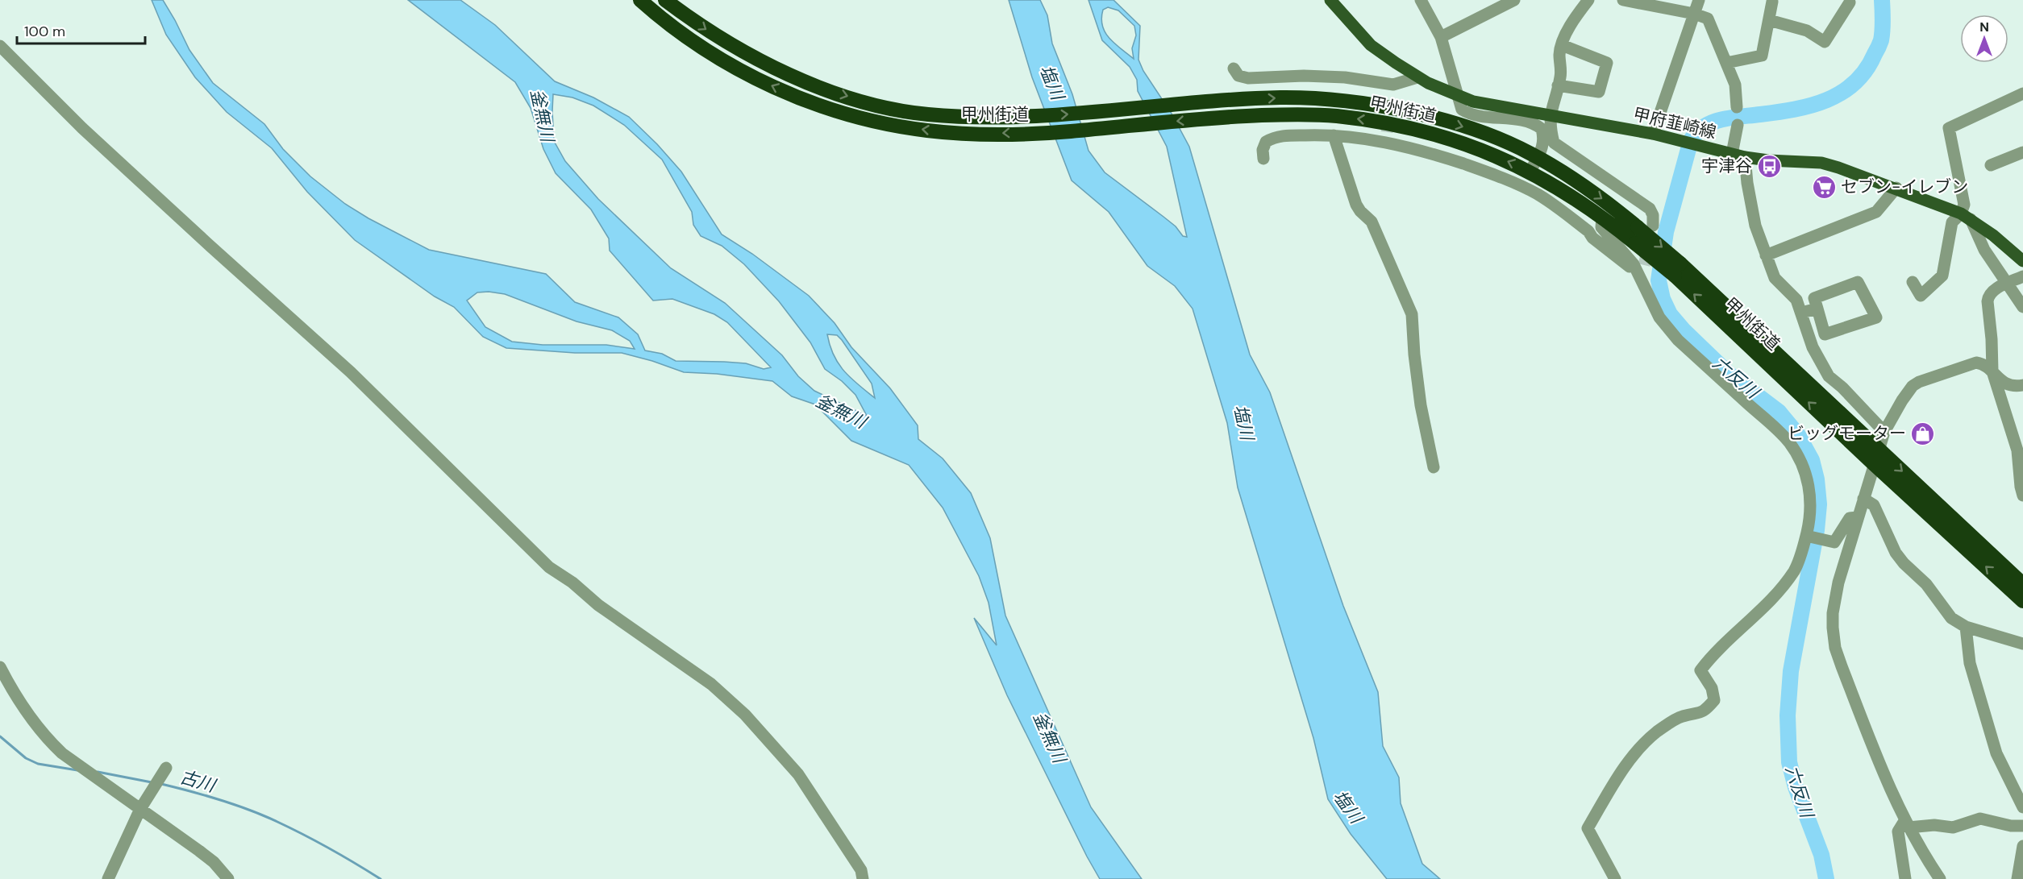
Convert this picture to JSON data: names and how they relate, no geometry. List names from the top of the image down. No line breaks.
{"streets":{"highway":["甲州街道"],"main road":["甲府韮崎線"]},"water":["塩川","釜無川","六反川","古川"],"places":{"bus stop":["宇津谷"],"supermarket":["セブン-イレブン"],"shop":["ビッグモーター"]},"scale_bar":"100 m","north":"top"}
